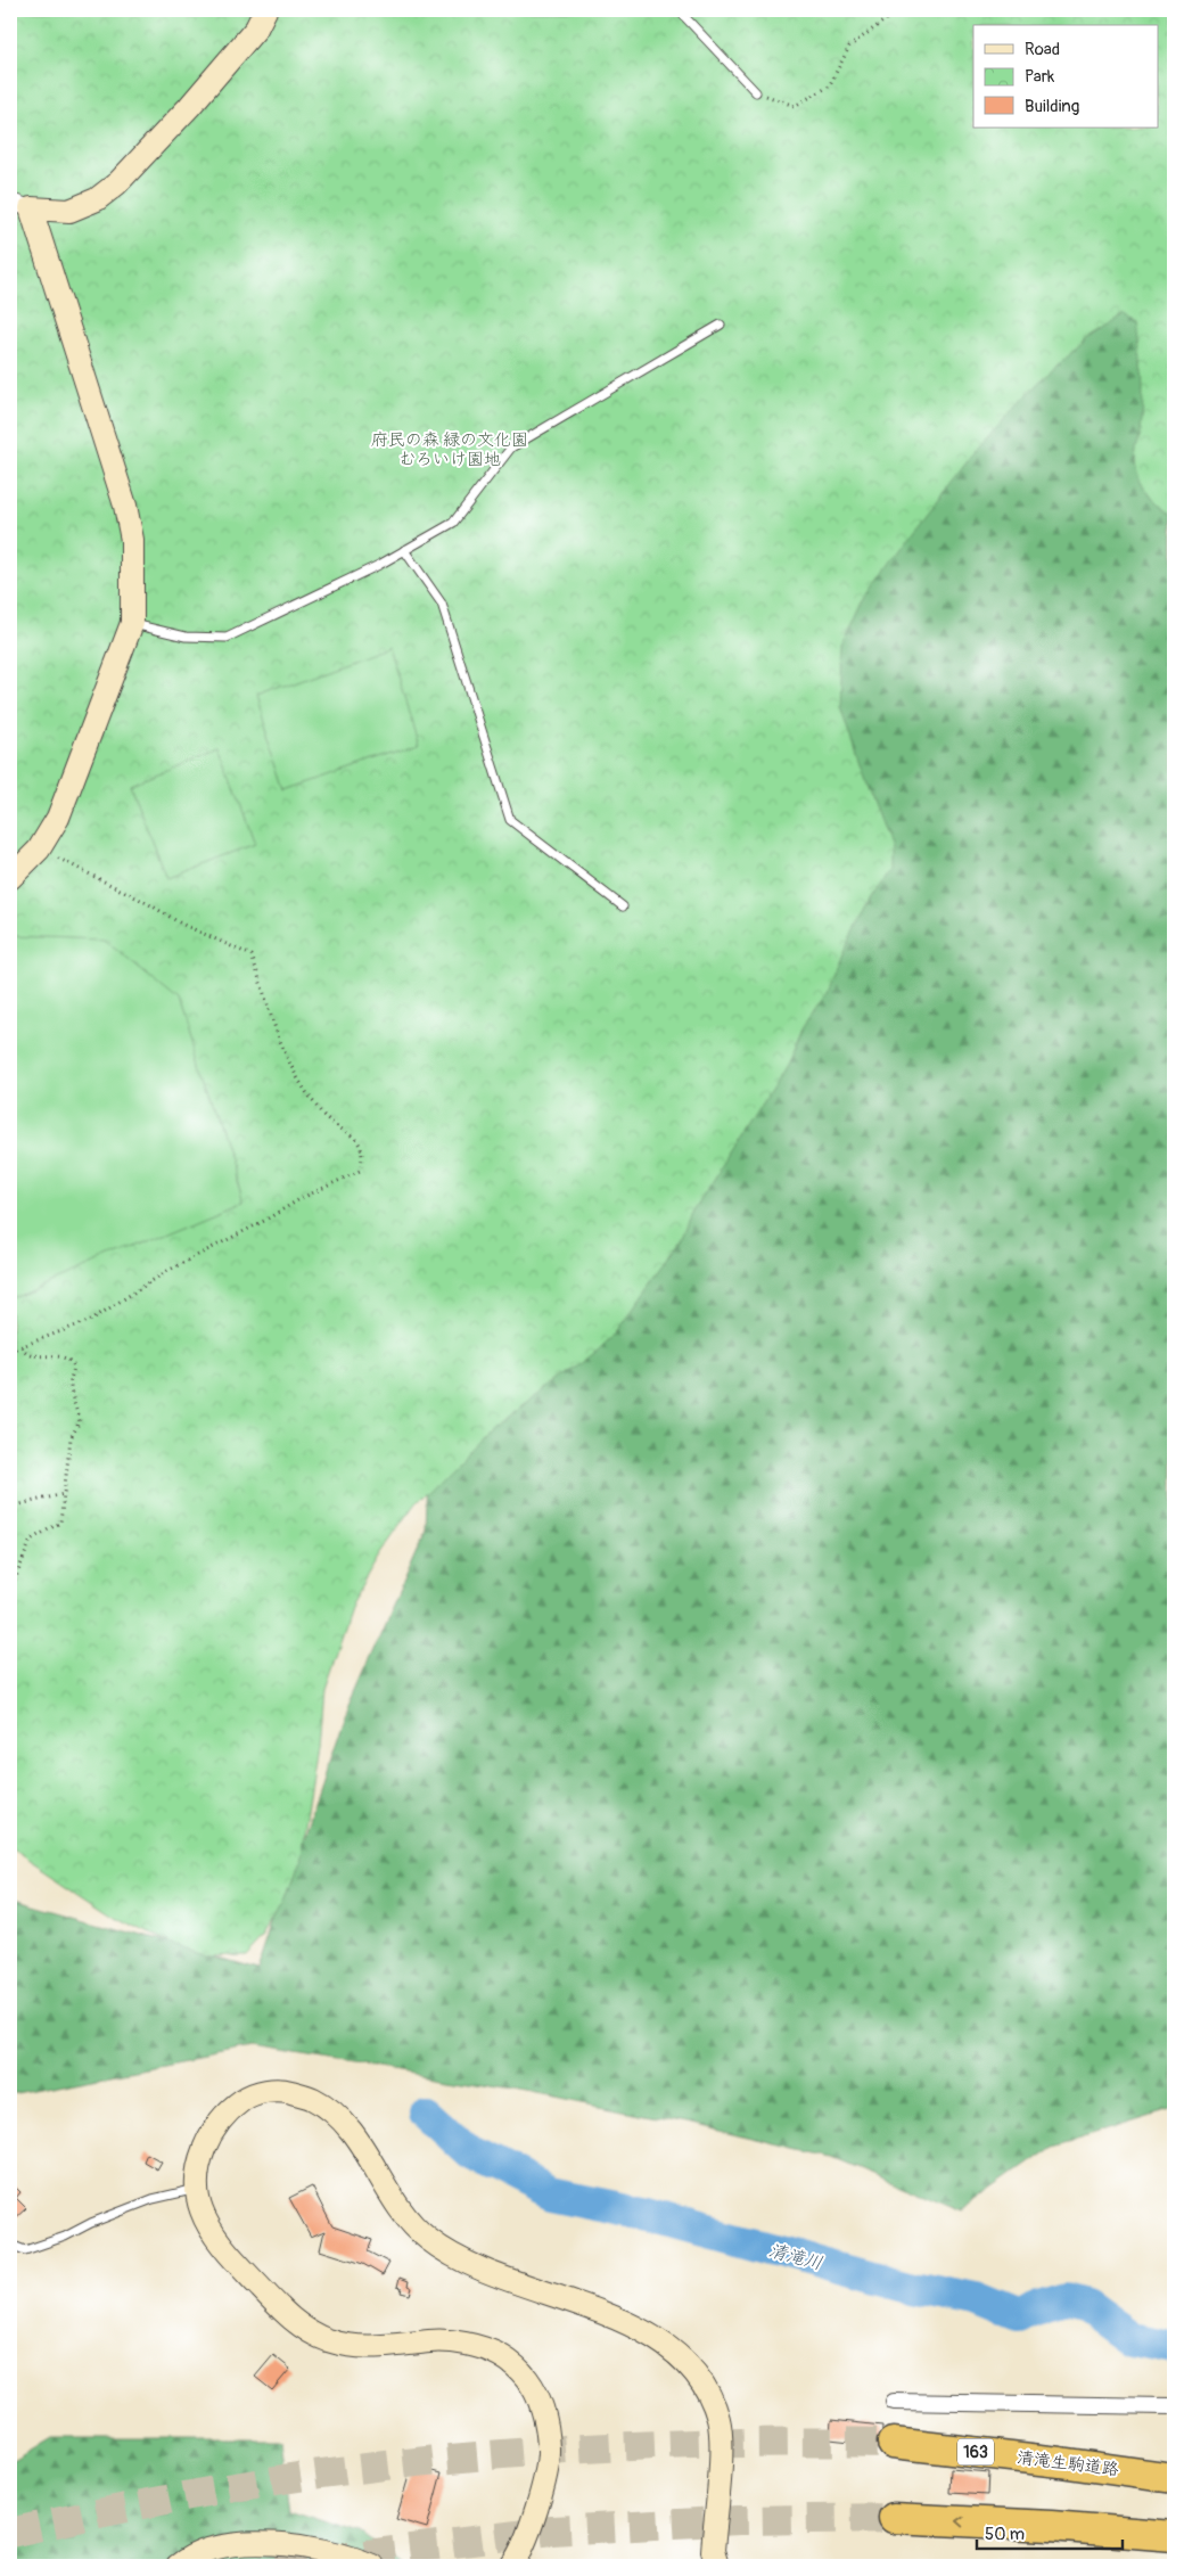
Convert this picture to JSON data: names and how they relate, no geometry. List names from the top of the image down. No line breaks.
{"streets":{"highway":["163","清滝生駒道路"]},"water":["清滝川"],"parks":["府民の森 緑の文化園 むろいけ園地"],"legend":["Road","Park","Building"],"scale_bar":"50 m"}
